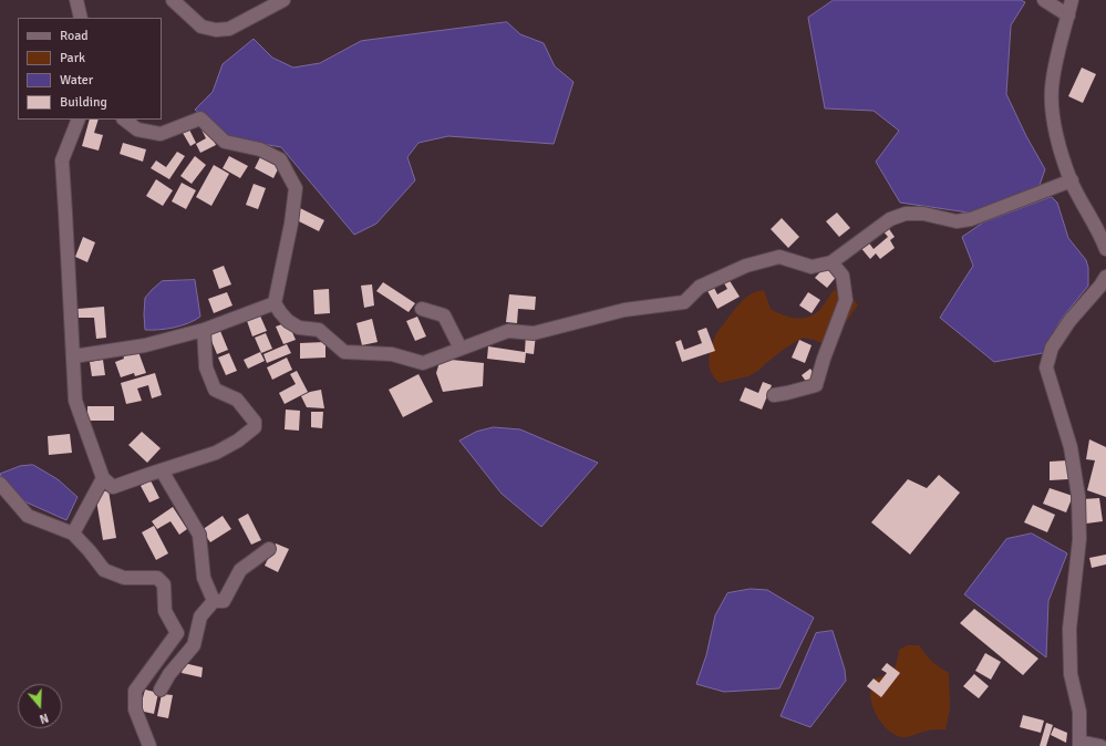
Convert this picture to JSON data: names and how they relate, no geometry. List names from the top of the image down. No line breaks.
{"legend":["Road","Park","Water","Building"],"north":"bottom"}
